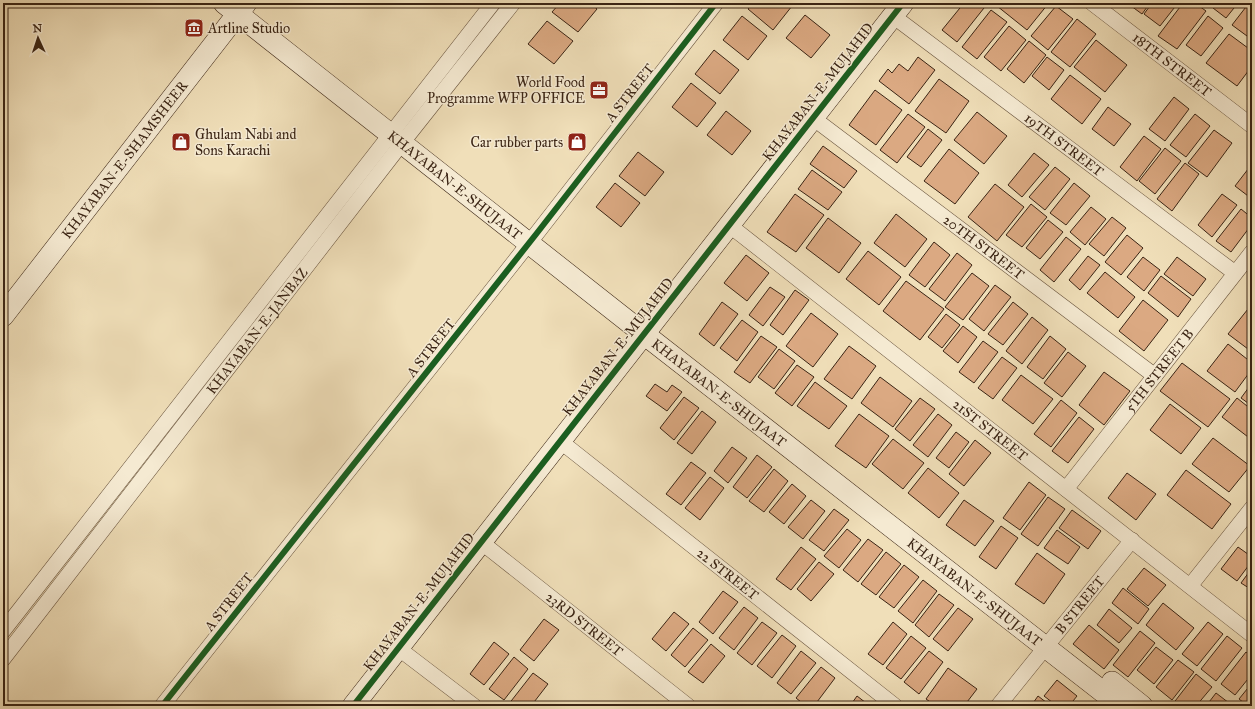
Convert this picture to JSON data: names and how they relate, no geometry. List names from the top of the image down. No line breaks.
{"streets":{"main road":["KHAYABAN-E-MUJAHID","KHAYABAN-E-SHAMSHEER","KHAYABAN-E-SHUJAAT"],"street":["18TH STREET","A STREET","19TH STREET","20TH STREET","KHAYABAN-E-JANBAZ","5TH STREET B","21ST STREET","22 STREET","B STREET","23RD STREET"]},"crossings":[["KHAYABAN-E-MUJAHID","19TH STREET"],["KHAYABAN-E-MUJAHID","KHAYABAN-E-SHUJAAT"],["KHAYABAN-E-MUJAHID","20TH STREET"],["KHAYABAN-E-MUJAHID","21ST STREET"],["KHAYABAN-E-MUJAHID","22 STREET"],["KHAYABAN-E-MUJAHID","23RD STREET"],["A STREET","KHAYABAN-E-SHUJAAT"],["19TH STREET","5TH STREET B"],["KHAYABAN-E-SHAMSHEER","KHAYABAN-E-SHUJAAT"],["KHAYABAN-E-SHUJAAT","KHAYABAN-E-JANBAZ"],["KHAYABAN-E-SHUJAAT","B STREET"],["20TH STREET","5TH STREET B"],["5TH STREET B","21ST STREET"],["21ST STREET","B STREET"]],"places":{"museum":["Artline Studio"],"office":["World Food Programme WFP OFFICE"],"shop":["Ghulam Nabi and Sons Karachi","Car rubber parts"]},"north":"top"}
